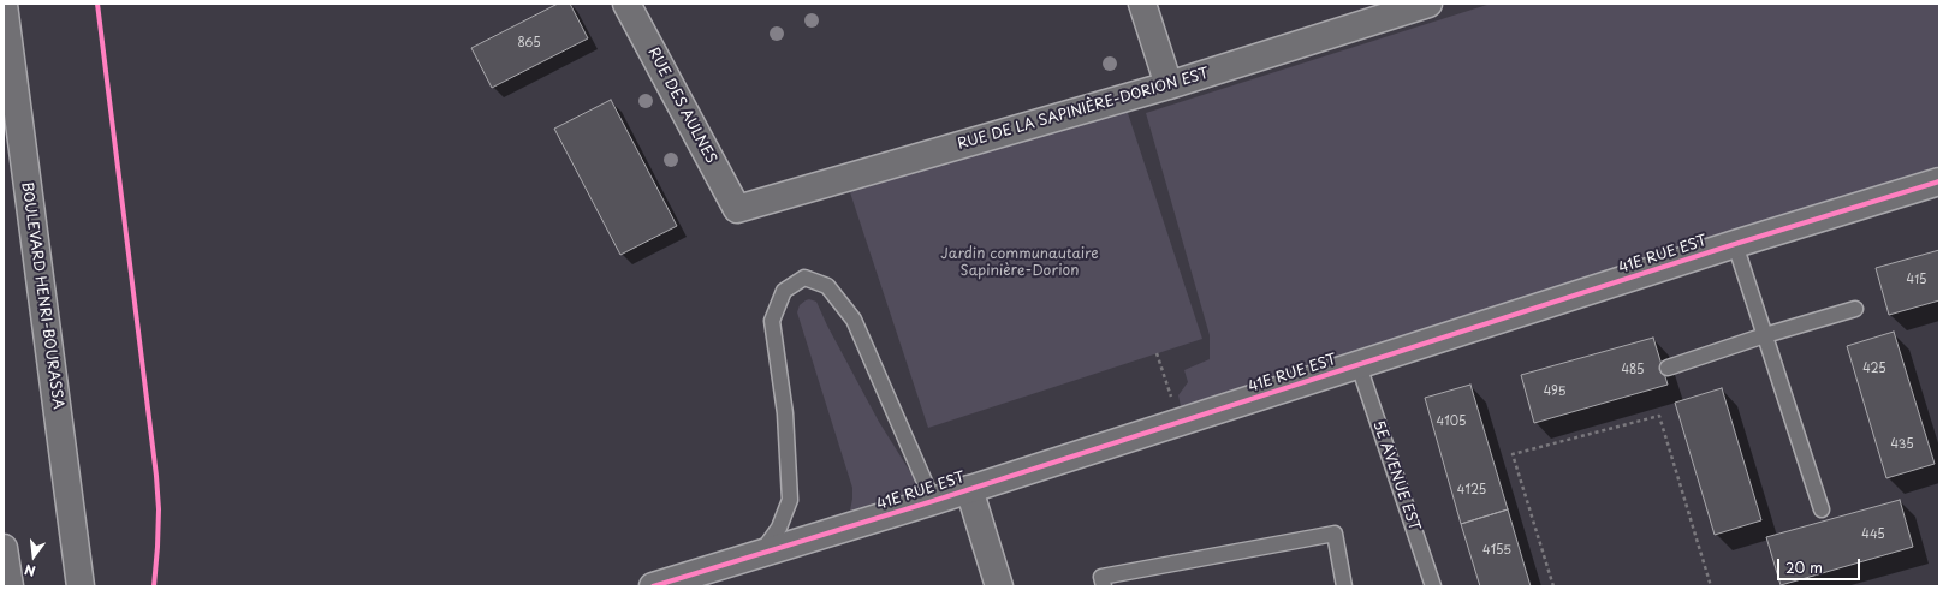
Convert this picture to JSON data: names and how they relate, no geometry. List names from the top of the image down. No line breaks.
{"streets":{"street":["RUE DES AULNES","RUE DE LA SAPINIÈRE-DORION EST","41E RUE EST","BOULEVARD HENRI-BOURASSA"],"lane":["5E AVENUE EST"]},"crossings":[["RUE DES AULNES","RUE DE LA SAPINIÈRE-DORION EST"],["41E RUE EST","5E AVENUE EST"]],"parks":["Jardin communautaire Sapinière-Dorion"],"house_numbers":["865","415","425","485","495","4105","435","4125","445","4155"],"scale_bar":"20 m","north":"bottom"}
